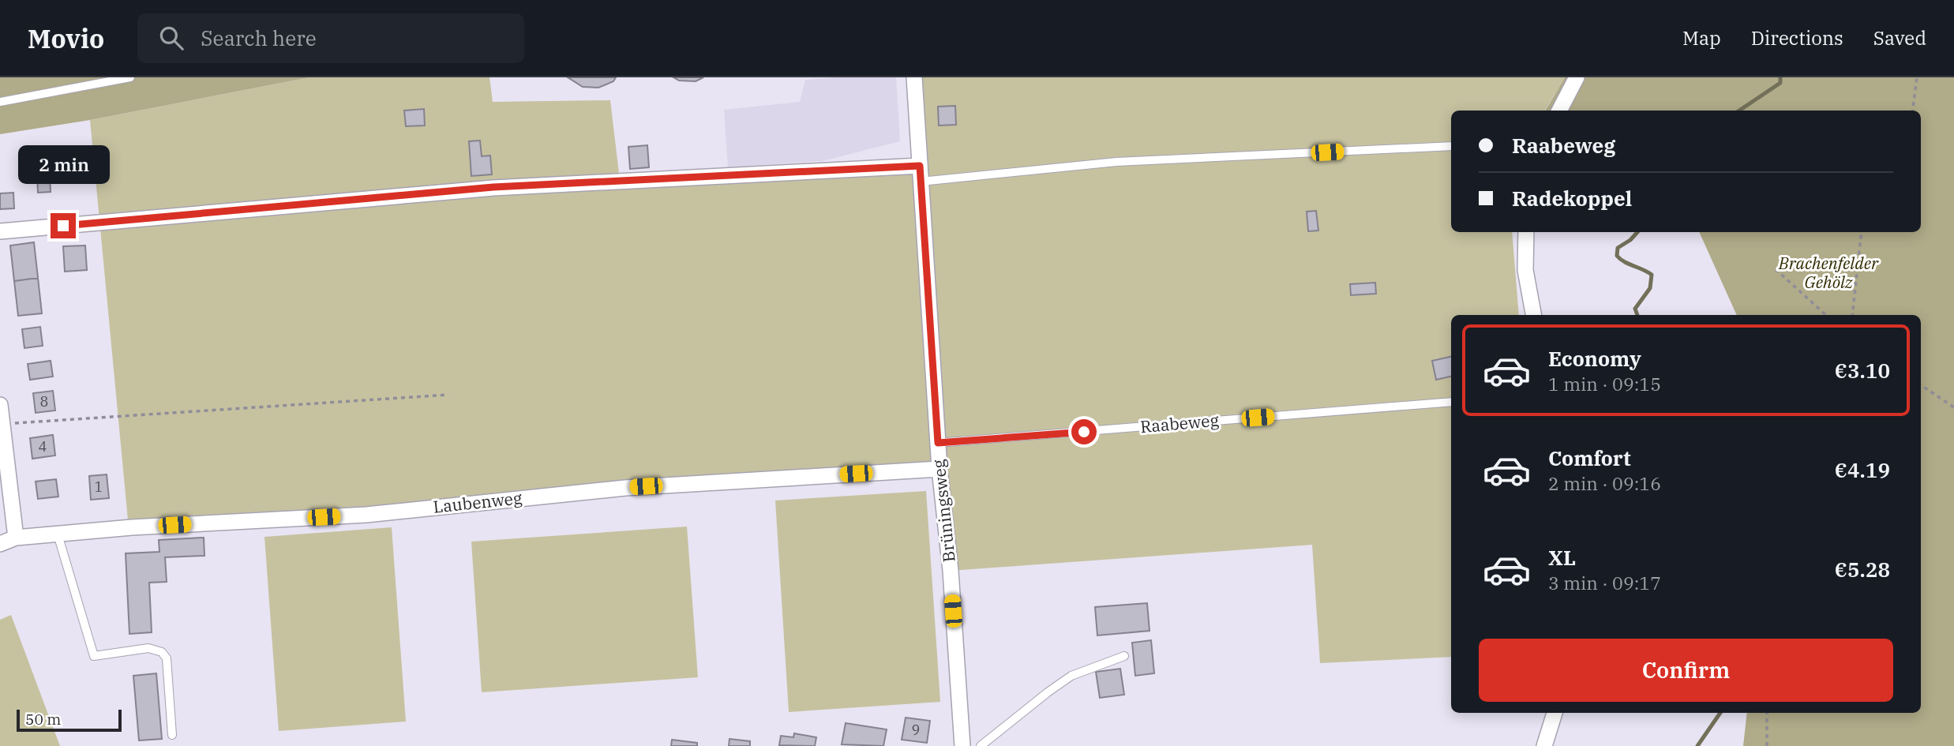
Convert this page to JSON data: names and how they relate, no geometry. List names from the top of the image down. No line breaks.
{"streets":{"street":["Laubenweg","Brüningsweg"],"lane":["Raabeweg"]},"crossings":[["Raabeweg","Brüningsweg"],["Laubenweg","Brüningsweg"]],"parks":["Brachenfelder Gehölz"],"house_numbers":["8","4","1","9"],"scale_bar":"50 m","page":{"header":"Movio","search":"Search here","nav":["Map","Directions","Saved"],"banner":["Raabeweg","Radekoppel"],"bubble":"2 min","list":[{"name":"Economy","note":"1 min · 09:15","value":"€3.10"},{"name":"Comfort","note":"2 min · 09:16","value":"€4.19"},{"name":"XL","note":"3 min · 09:17","value":"€5.28"}],"buttons":"Confirm","scale":"50 m"}}
